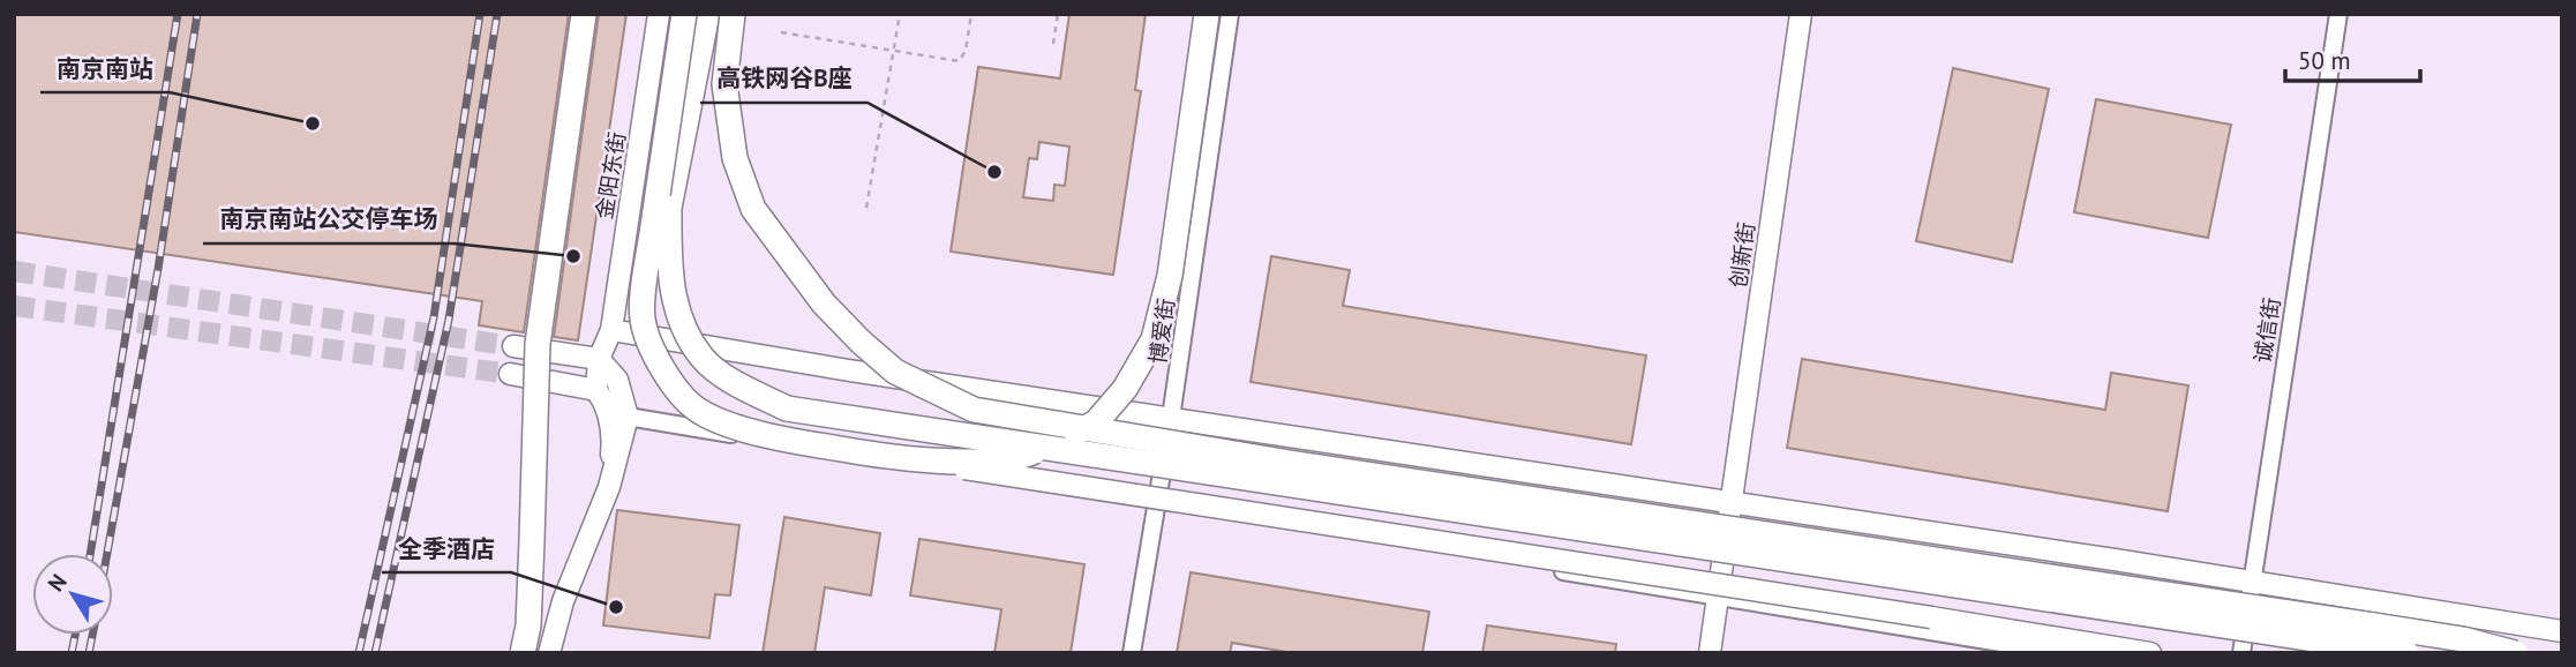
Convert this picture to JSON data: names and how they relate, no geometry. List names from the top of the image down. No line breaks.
{"streets":{"street":["金阳东街","创新街","诚信街","博爱街"]},"places":["南京南站","高铁网谷B座","南京南站公交停车场","全季酒店"],"scale_bar":"50 m","north":"top left"}
